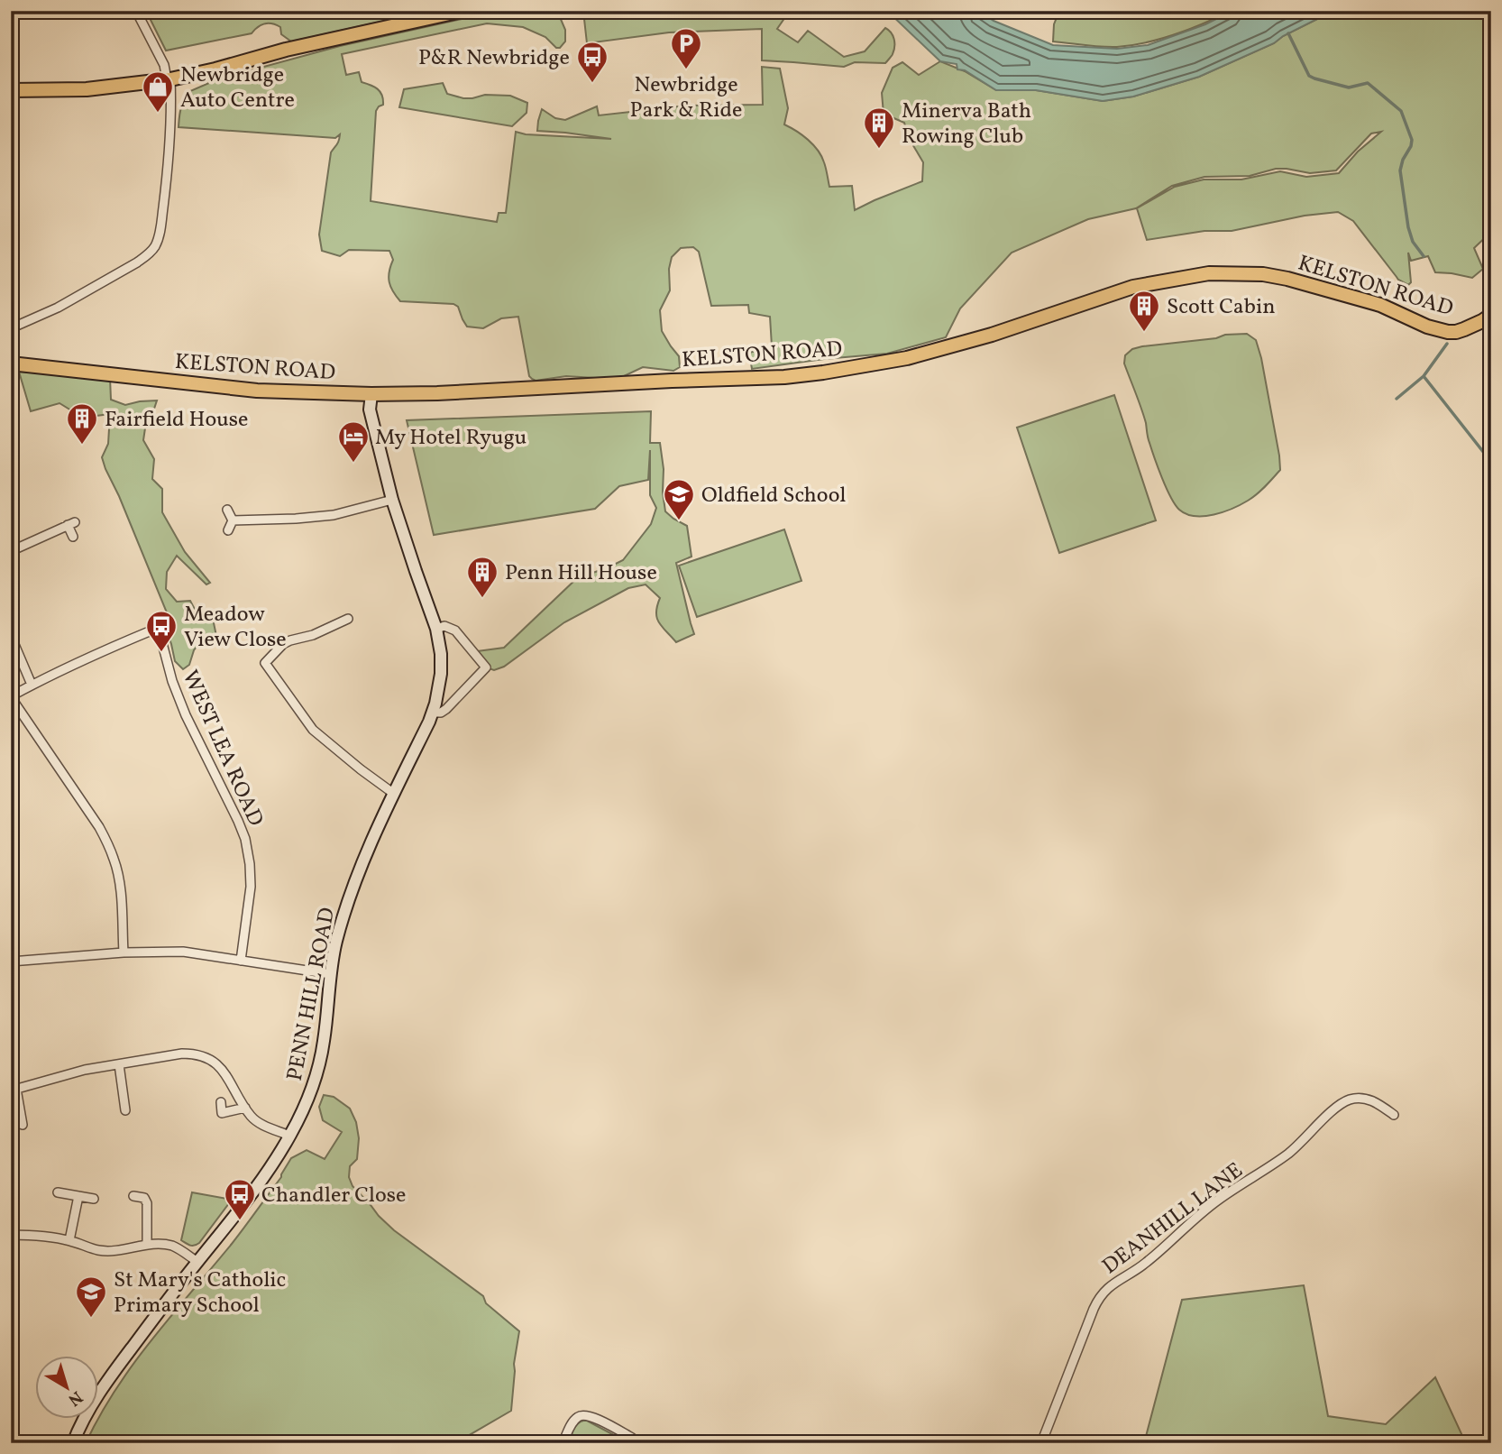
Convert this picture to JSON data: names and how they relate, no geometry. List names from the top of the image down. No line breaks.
{"streets":{"main road":["KELSTON ROAD"],"street":["WEST LEA ROAD","PENN HILL ROAD","DEANHILL LANE"]},"crossings":[["KELSTON ROAD","PENN HILL ROAD"]],"places":{"parking":["Newbridge Park & Ride"],"bus stop":["P&R Newbridge","Meadow View Close","Chandler Close"],"shop":["Newbridge Auto Centre"],"building":["Minerva Bath Rowing Club","Scott Cabin","Fairfield House","Penn Hill House"],"hotel":["My Hotel Ryugu"],"school or university":["Oldfield School","St Mary's Catholic Primary School"]},"north":"bottom right"}
